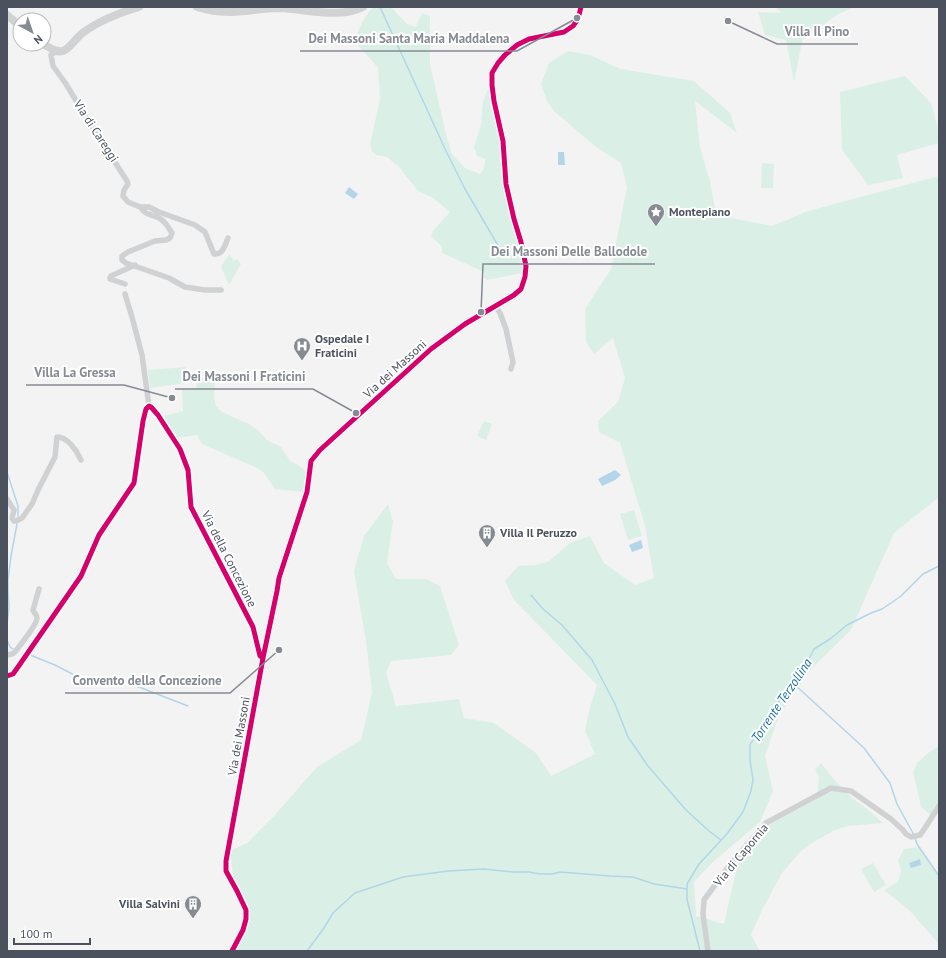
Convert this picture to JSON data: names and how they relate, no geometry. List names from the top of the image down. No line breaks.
{"streets":{"street":["Via di Careggi","Via dei Massoni","Via della Concezione","Via di Capornia"]},"crossings":[["Via dei Massoni","Via della Concezione"]],"water":["Torrente Terzollina"],"places":{"other":["Dei Massoni Santa Maria Maddalena","Villa Il Pino","Dei Massoni Delle Ballodole","Villa La Gressa","Dei Massoni I Fraticini","Convento della Concezione"],"place":["Montepiano"],"hospital":["Ospedale I Fraticini"],"building":["Villa Il Peruzzo","Villa Salvini"]},"scale_bar":"100 m","north":"bottom right"}
